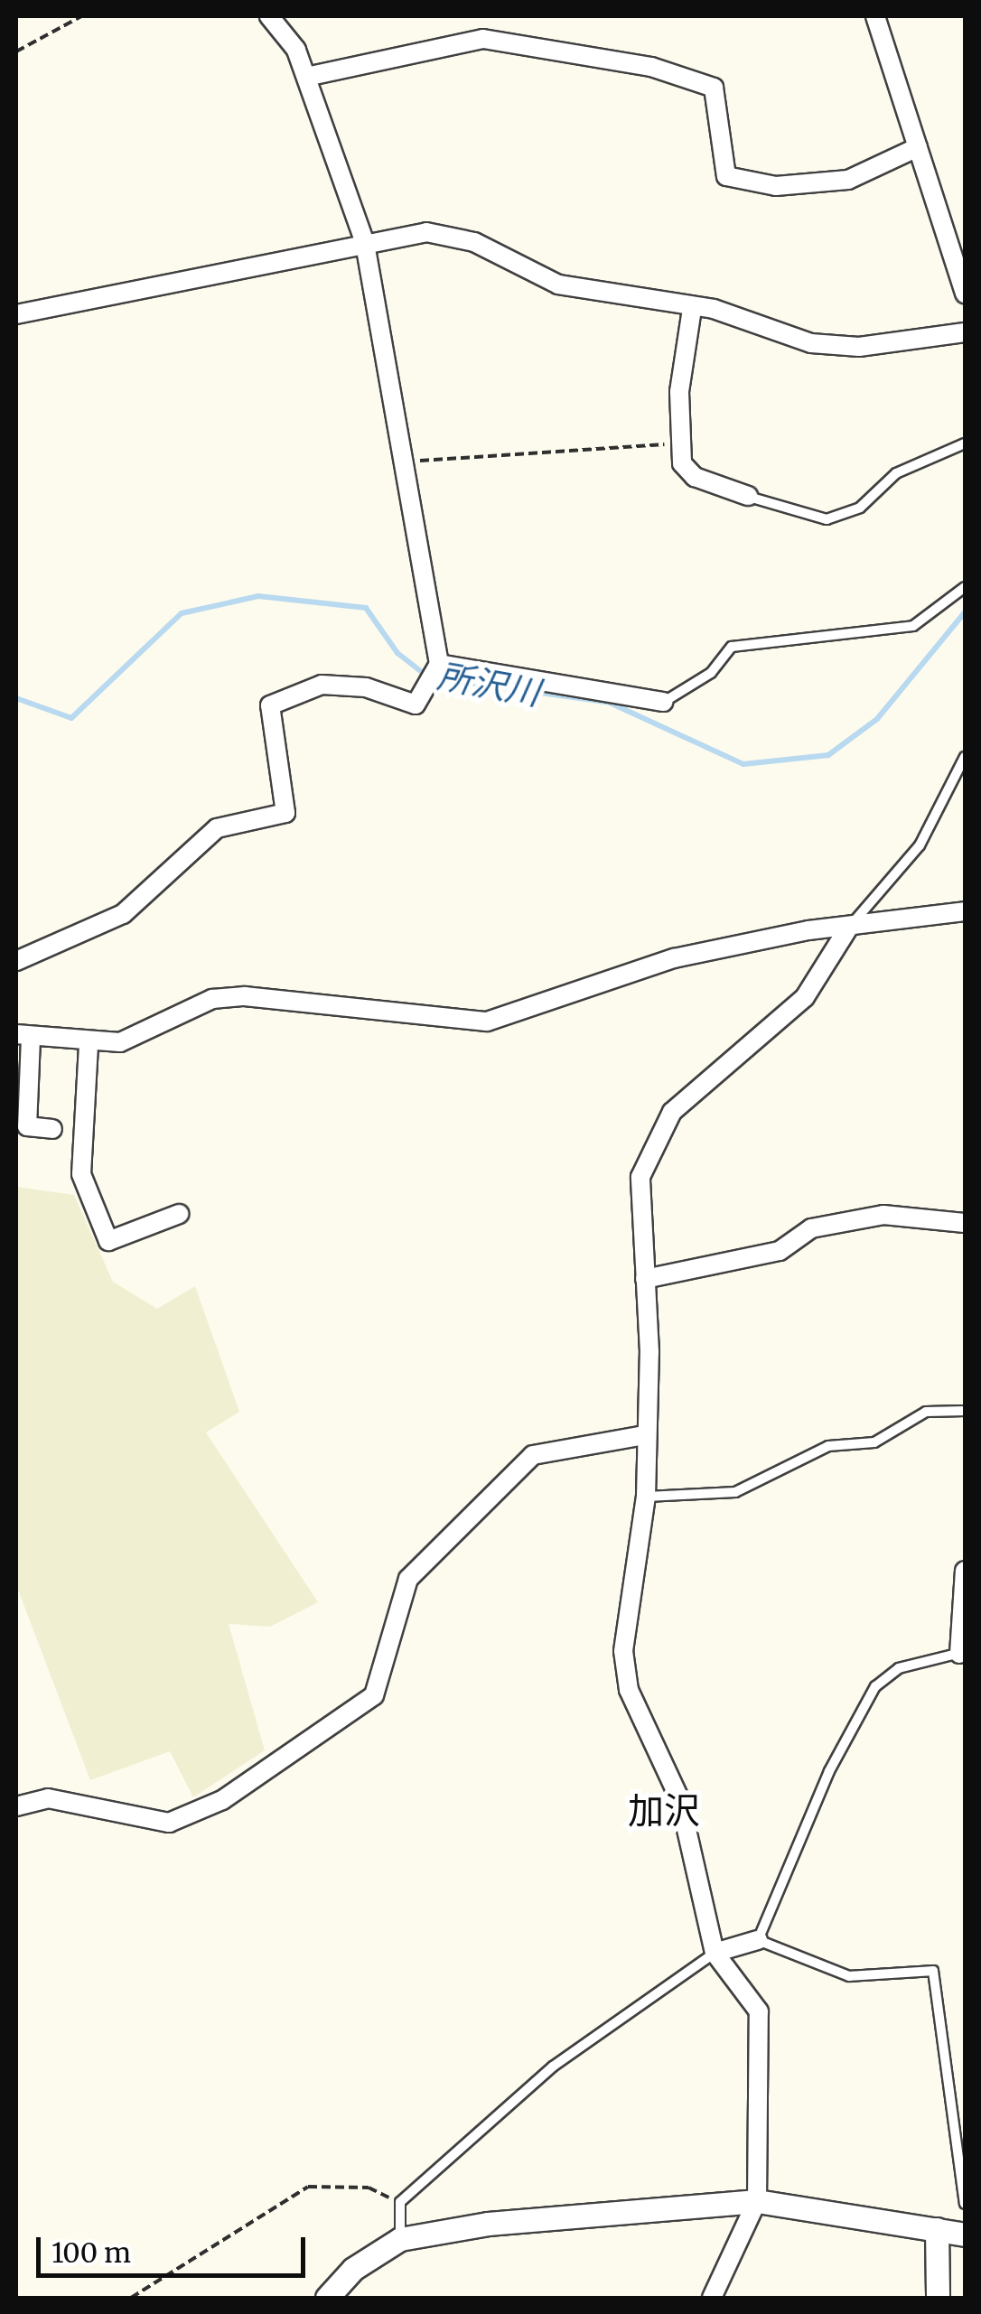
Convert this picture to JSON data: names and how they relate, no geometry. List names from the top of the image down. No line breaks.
{"districts":["加沢"],"water":["所沢川"],"scale_bar":"100 m"}
